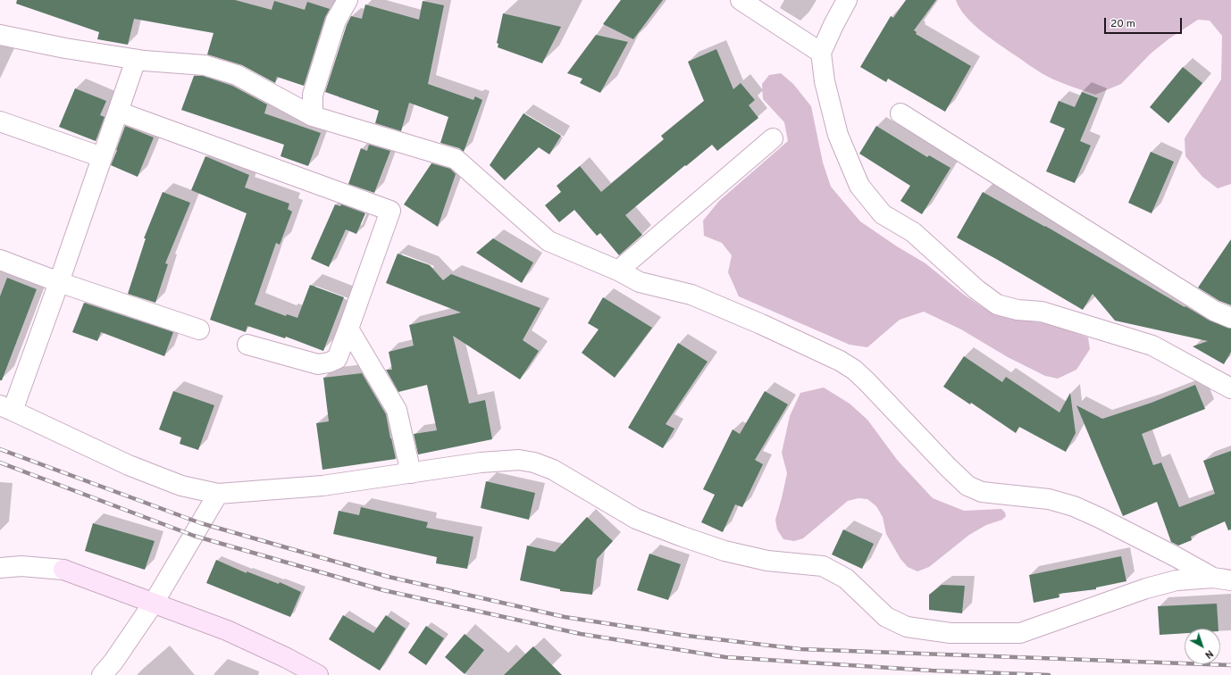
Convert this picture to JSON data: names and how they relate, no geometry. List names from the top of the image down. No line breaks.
{"scale_bar":"20 m","north":"bottom right"}
